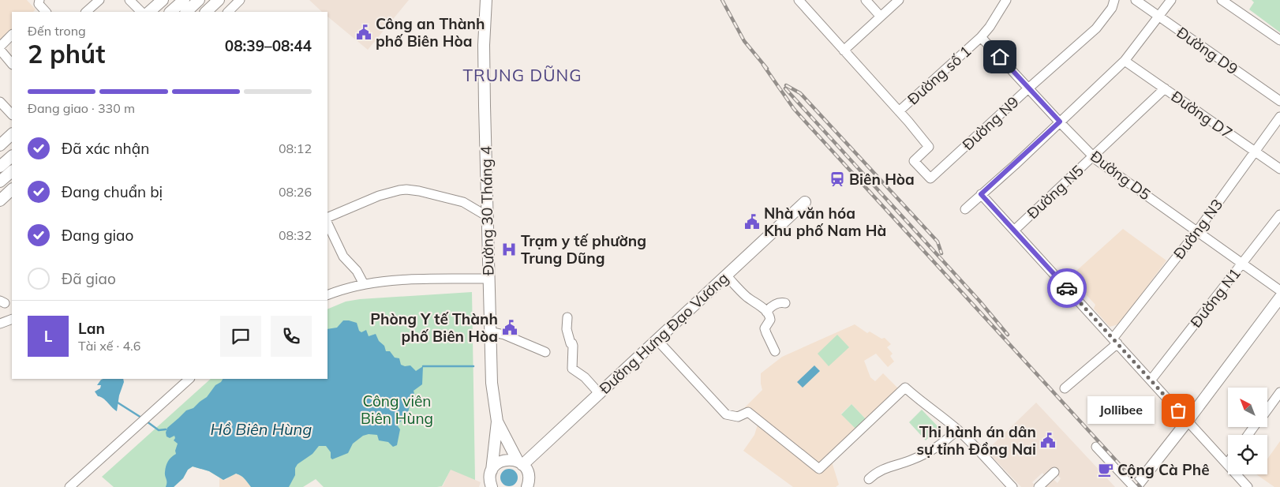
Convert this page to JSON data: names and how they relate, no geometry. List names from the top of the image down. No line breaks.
{"streets":{"main road":["Đường 30 Tháng 4","Đường Hưng Đạo Vương"],"street":["Đường D9","Đường số 1","Đường D7","Đường N9","Đường D5","Đường N5","Đường N3","Đường N1"]},"crossings":[["Đường số 1","Đường N9"],["Đường số 1","Đường D5"],["Đường D7","Đường N5"],["Đường D7","Đường N3"],["Đường N9","Đường D5"],["Đường D5","Đường N5"],["Đường D5","Đường N3"],["Đường D5","Đường N1"],["Đường 30 Tháng 4","Đường Hưng Đạo Vương"]],"districts":["TRUNG DŨNG"],"water":["Hồ Biên Hùng"],"parks":["Công viên Biên Hùng"],"places":{"public building":["Công an Thành phố Biên Hòa","Nhà văn hóa Khu phố Nam Hà","Phòng Y tế Thành phố Biên Hòa","Thi hành án dân sự tỉnh Đồng Nai"],"station":["Biên Hòa"],"hospital":["Trạm y tế phường Trung Dũng"],"other":["Jollibee"],"cafe":["Cộng Cà Phê"]},"north":"top left","page":{"heading":["2 phút","Đến trong","08:39–08:44"],"panel":["Lan","Tài xế · 4.6"],"bar":"Đang giao · 330 m","list":[["Đã xác nhận","08:12"],["Đang chuẩn bị","08:26"],["Đang giao","08:32"],"Đã giao"],"round":"L","bubble":"Jollibee"}}
